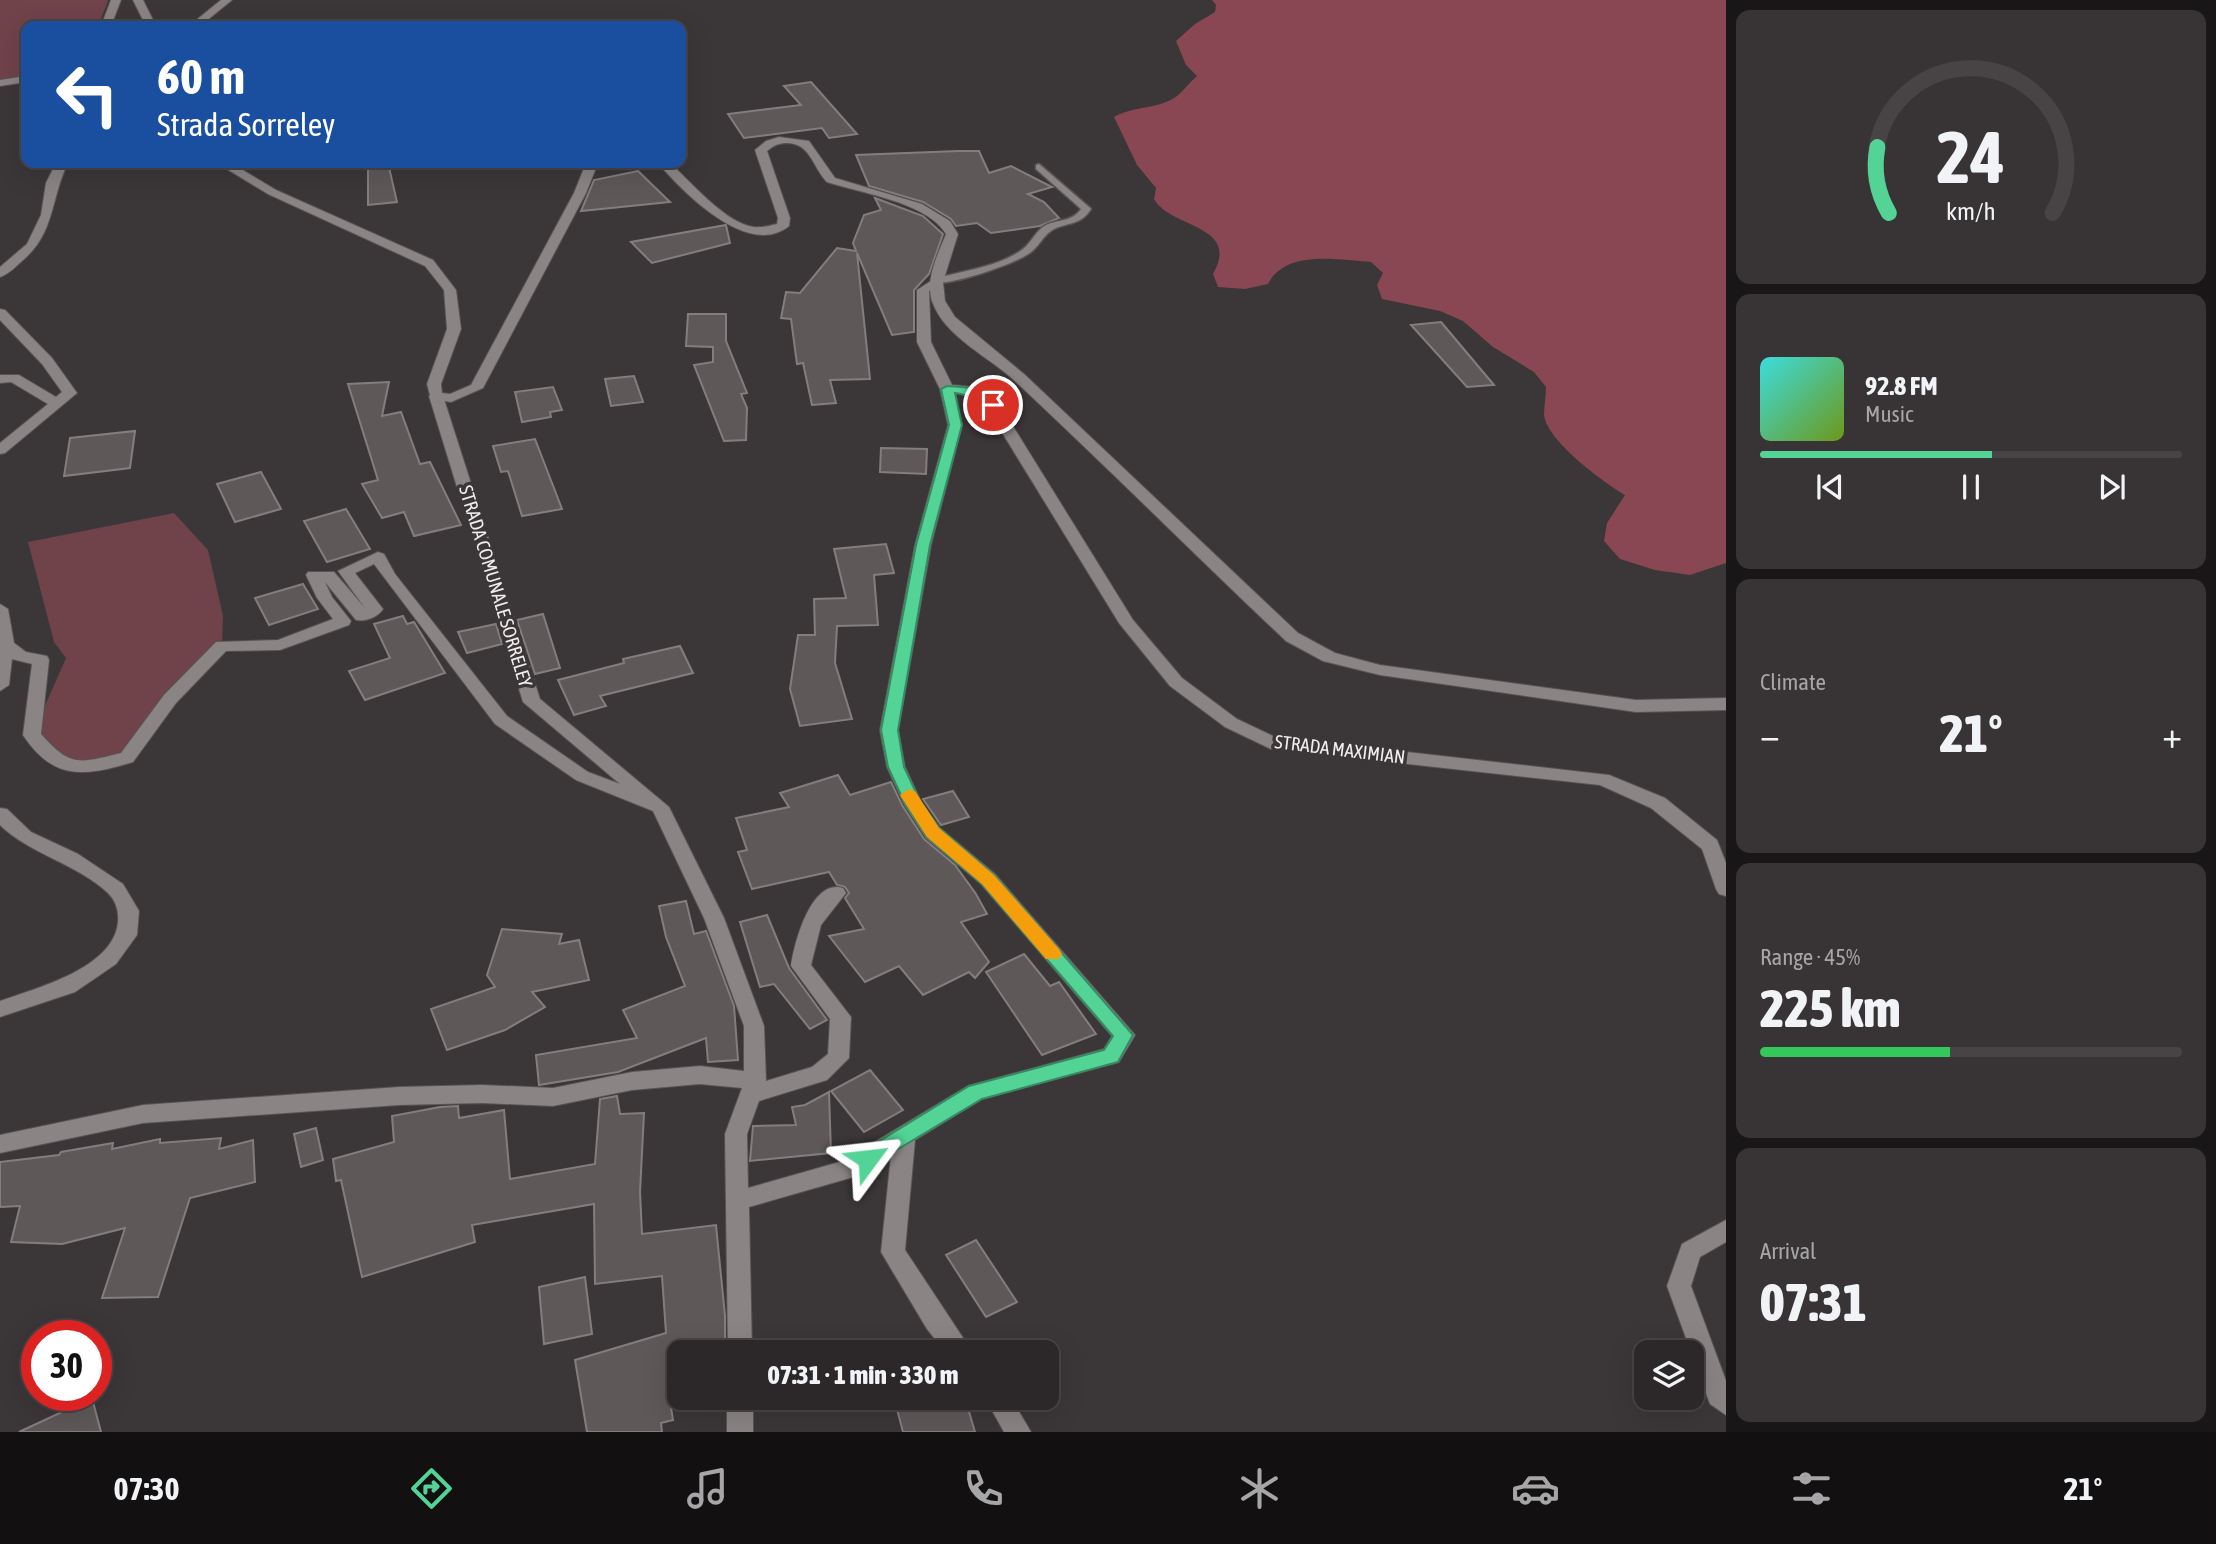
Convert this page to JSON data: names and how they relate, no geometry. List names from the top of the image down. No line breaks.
{"streets":{"street":["STRADA COMUNALE SORRELEY","STRADA MAXIMIAN"]},"page":{"turn":["60 m","Strada Sorreley"],"song":["92.8 FM","Music"],"tile":["Climate",["Range · 45%","225 km"],["Arrival","07:31"]],"heat":["−","21°","+"],"limit":"30","trip":"07:31 · 1 min · 330 m","tabs":["07:30","21°"],"gauge":["24","km/h"]}}
